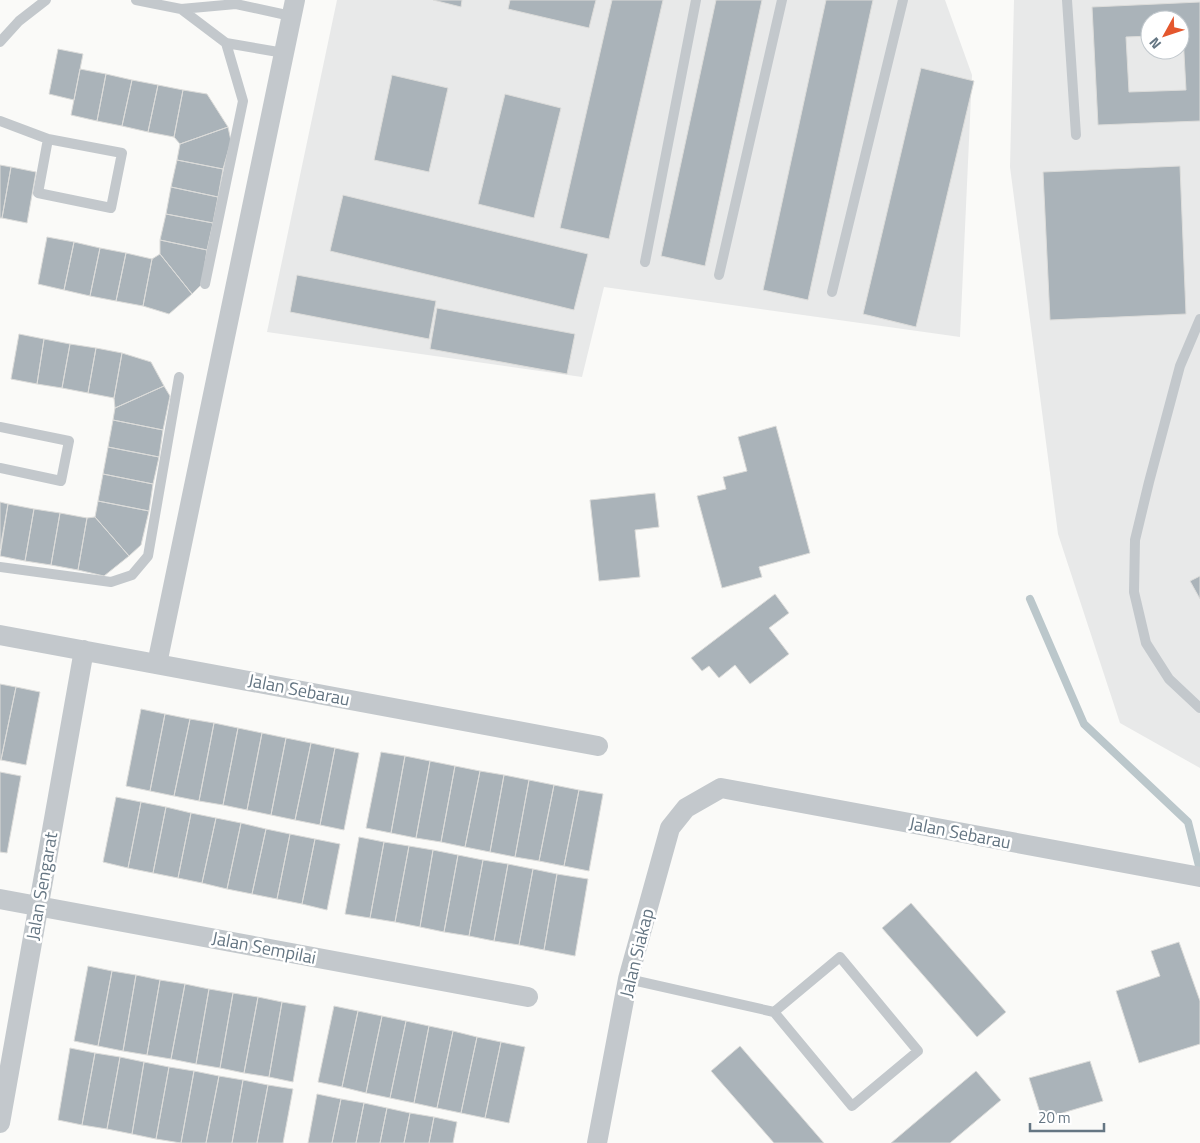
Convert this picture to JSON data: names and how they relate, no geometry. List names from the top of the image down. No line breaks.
{"streets":{"street":["Jalan Sebarau","Jalan Sengarat","Jalan Sempilai","Jalan Siakap"]},"crossings":[["Jalan Sebarau","Jalan Sengarat"],["Jalan Sebarau","Jalan Siakap"],["Jalan Sengarat","Jalan Sempilai"]],"scale_bar":"20 m","north":"bottom left"}
